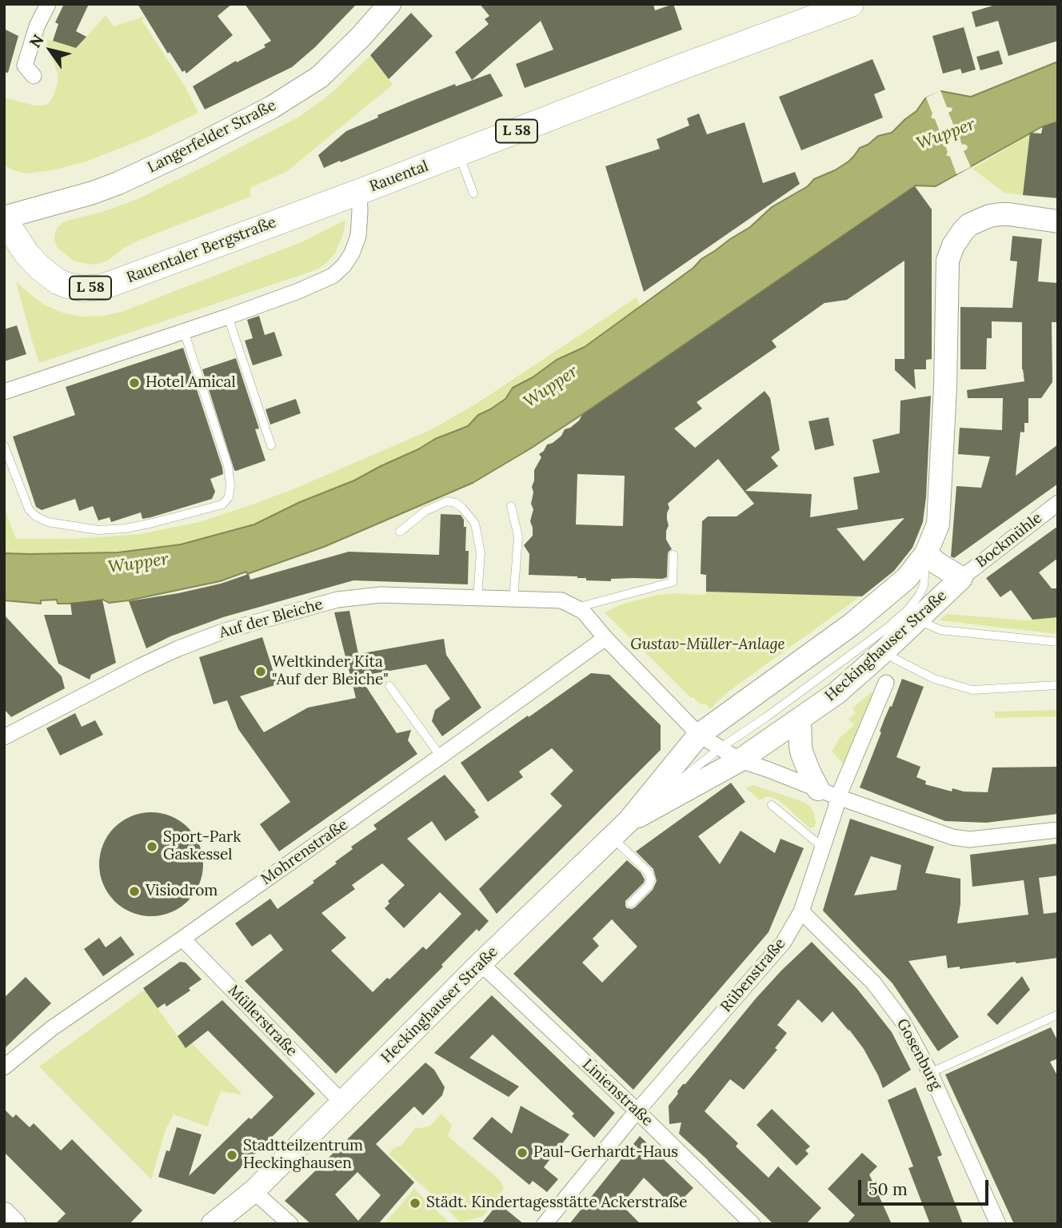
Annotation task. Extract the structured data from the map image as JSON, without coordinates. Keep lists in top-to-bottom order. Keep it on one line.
{"streets":{"main road":["L 58","Langerfelder Straße","Rauental","Rauentaler Bergstraße","Heckinghauser Straße"],"street":["Bockmühle","Auf der Bleiche","Mohrenstraße","Rübenstraße","Müllerstraße","Gosenburg","Linienstraße"]},"crossings":[["Langerfelder Straße","Rauentaler Bergstraße"],["Rauental","Rauentaler Bergstraße"],["Bockmühle","Heckinghauser Straße"],["Heckinghauser Straße","Müllerstraße"],["Heckinghauser Straße","Linienstraße"],["Mohrenstraße","Müllerstraße"],["Rübenstraße","Gosenburg"],["Rübenstraße","Linienstraße"]],"water":["Wupper"],"parks":["Gustav-Müller-Anlage"],"places":["Hotel Amical","Weltkinder Kita \"Auf der Bleiche\"","Sport-Park Gaskessel","Visiodrom","Paul-Gerhardt-Haus","Stadtteilzentrum Heckinghausen","Städt. Kindertagesstätte Ackerstraße"],"scale_bar":"50 m","north":"top left"}
